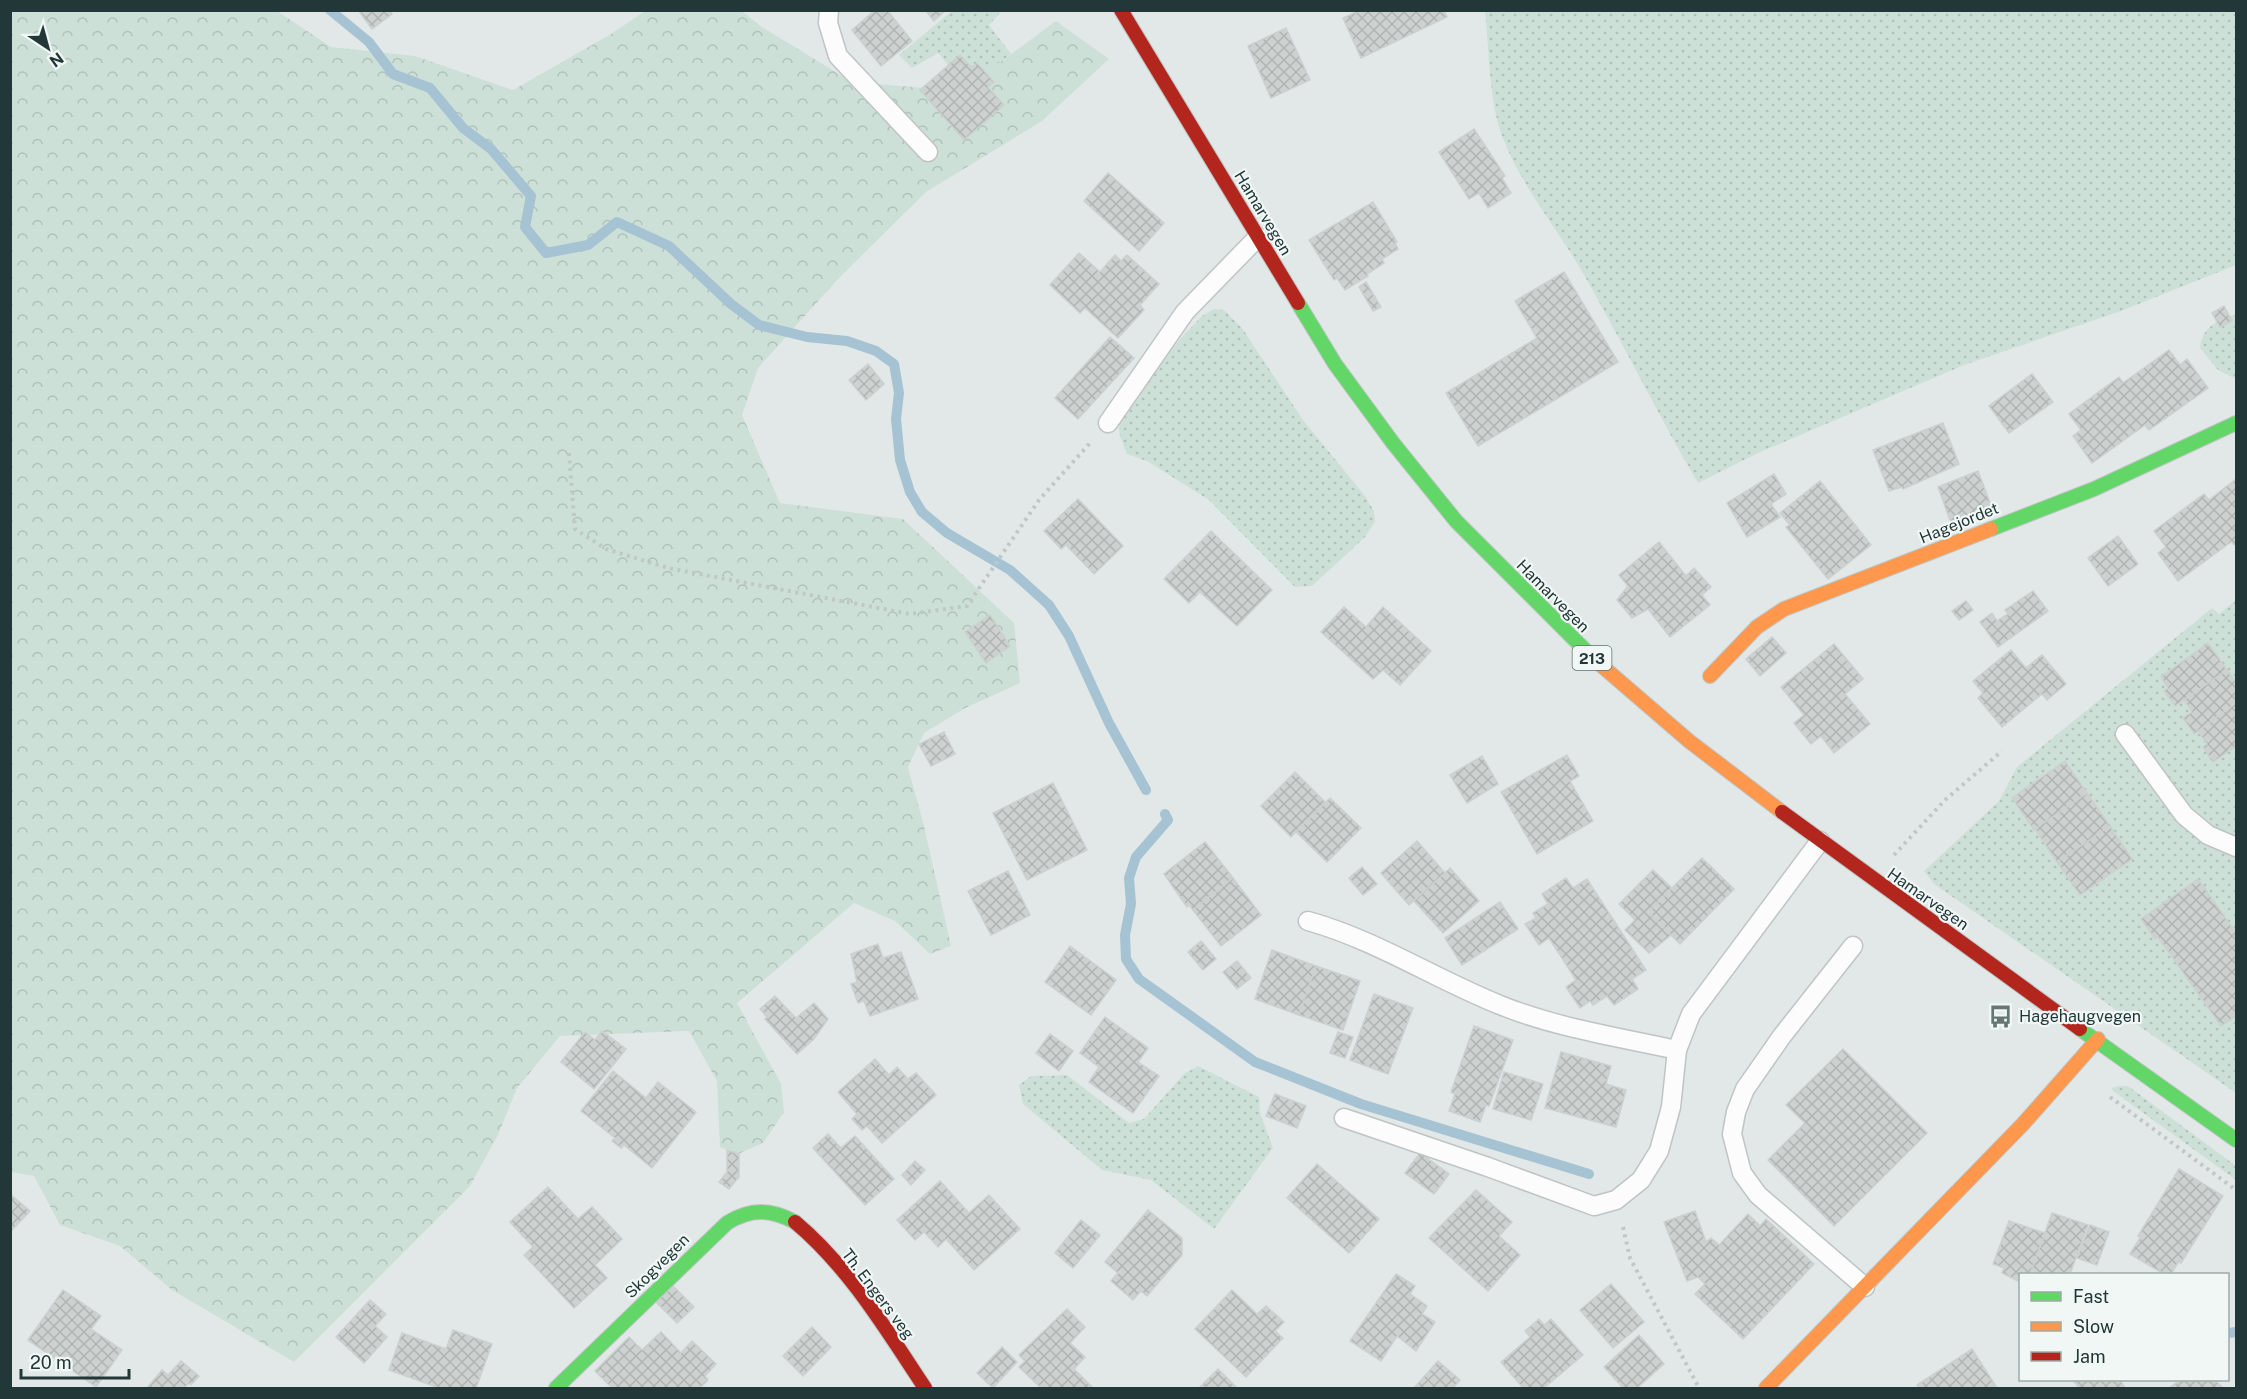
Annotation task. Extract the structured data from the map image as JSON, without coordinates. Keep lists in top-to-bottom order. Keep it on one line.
{"streets":{"main road":["Hamarvegen","Hagejordet","213","Skogvegen","Th. Engers veg"]},"crossings":[["Skogvegen","Th. Engers veg"]],"places":{"bus stop":["Hagehaugvegen"]},"legend":["Fast","Slow","Jam"],"scale_bar":"20 m","north":"bottom right"}
